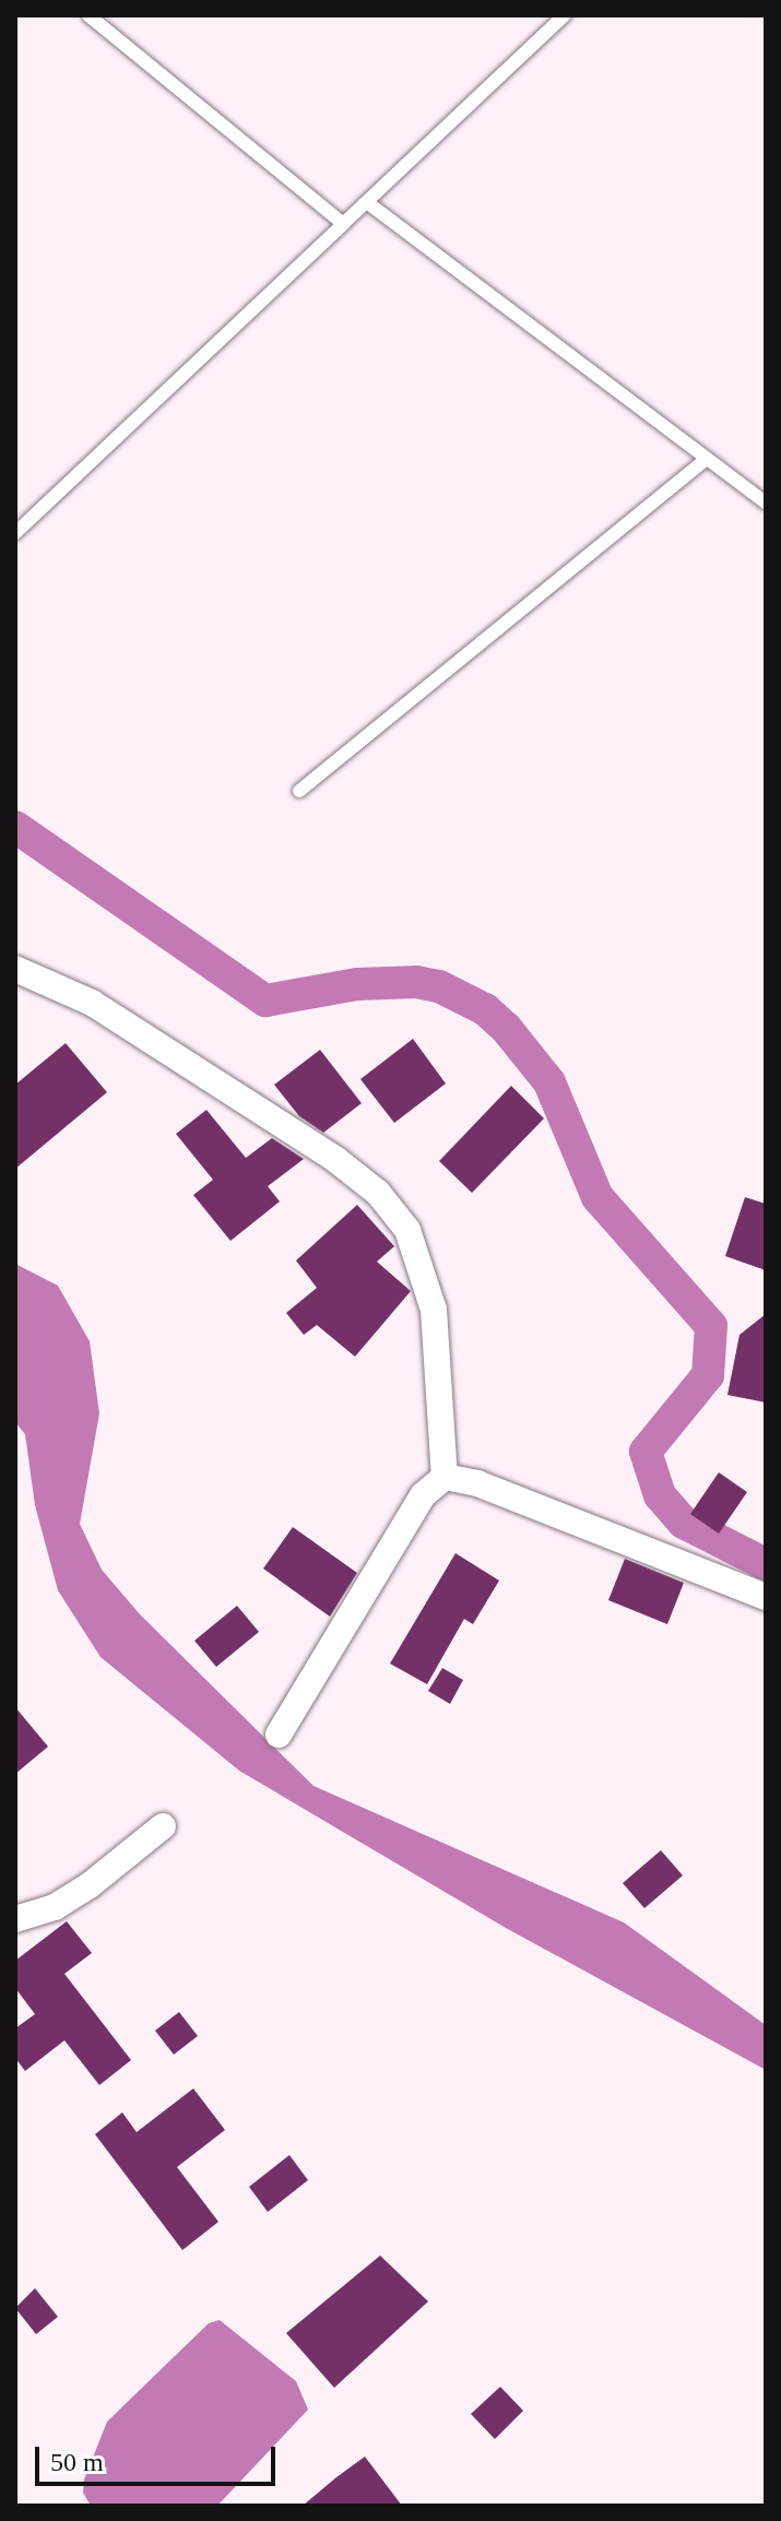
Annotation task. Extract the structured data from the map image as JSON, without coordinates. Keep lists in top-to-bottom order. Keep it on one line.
{"scale_bar":"50 m"}
